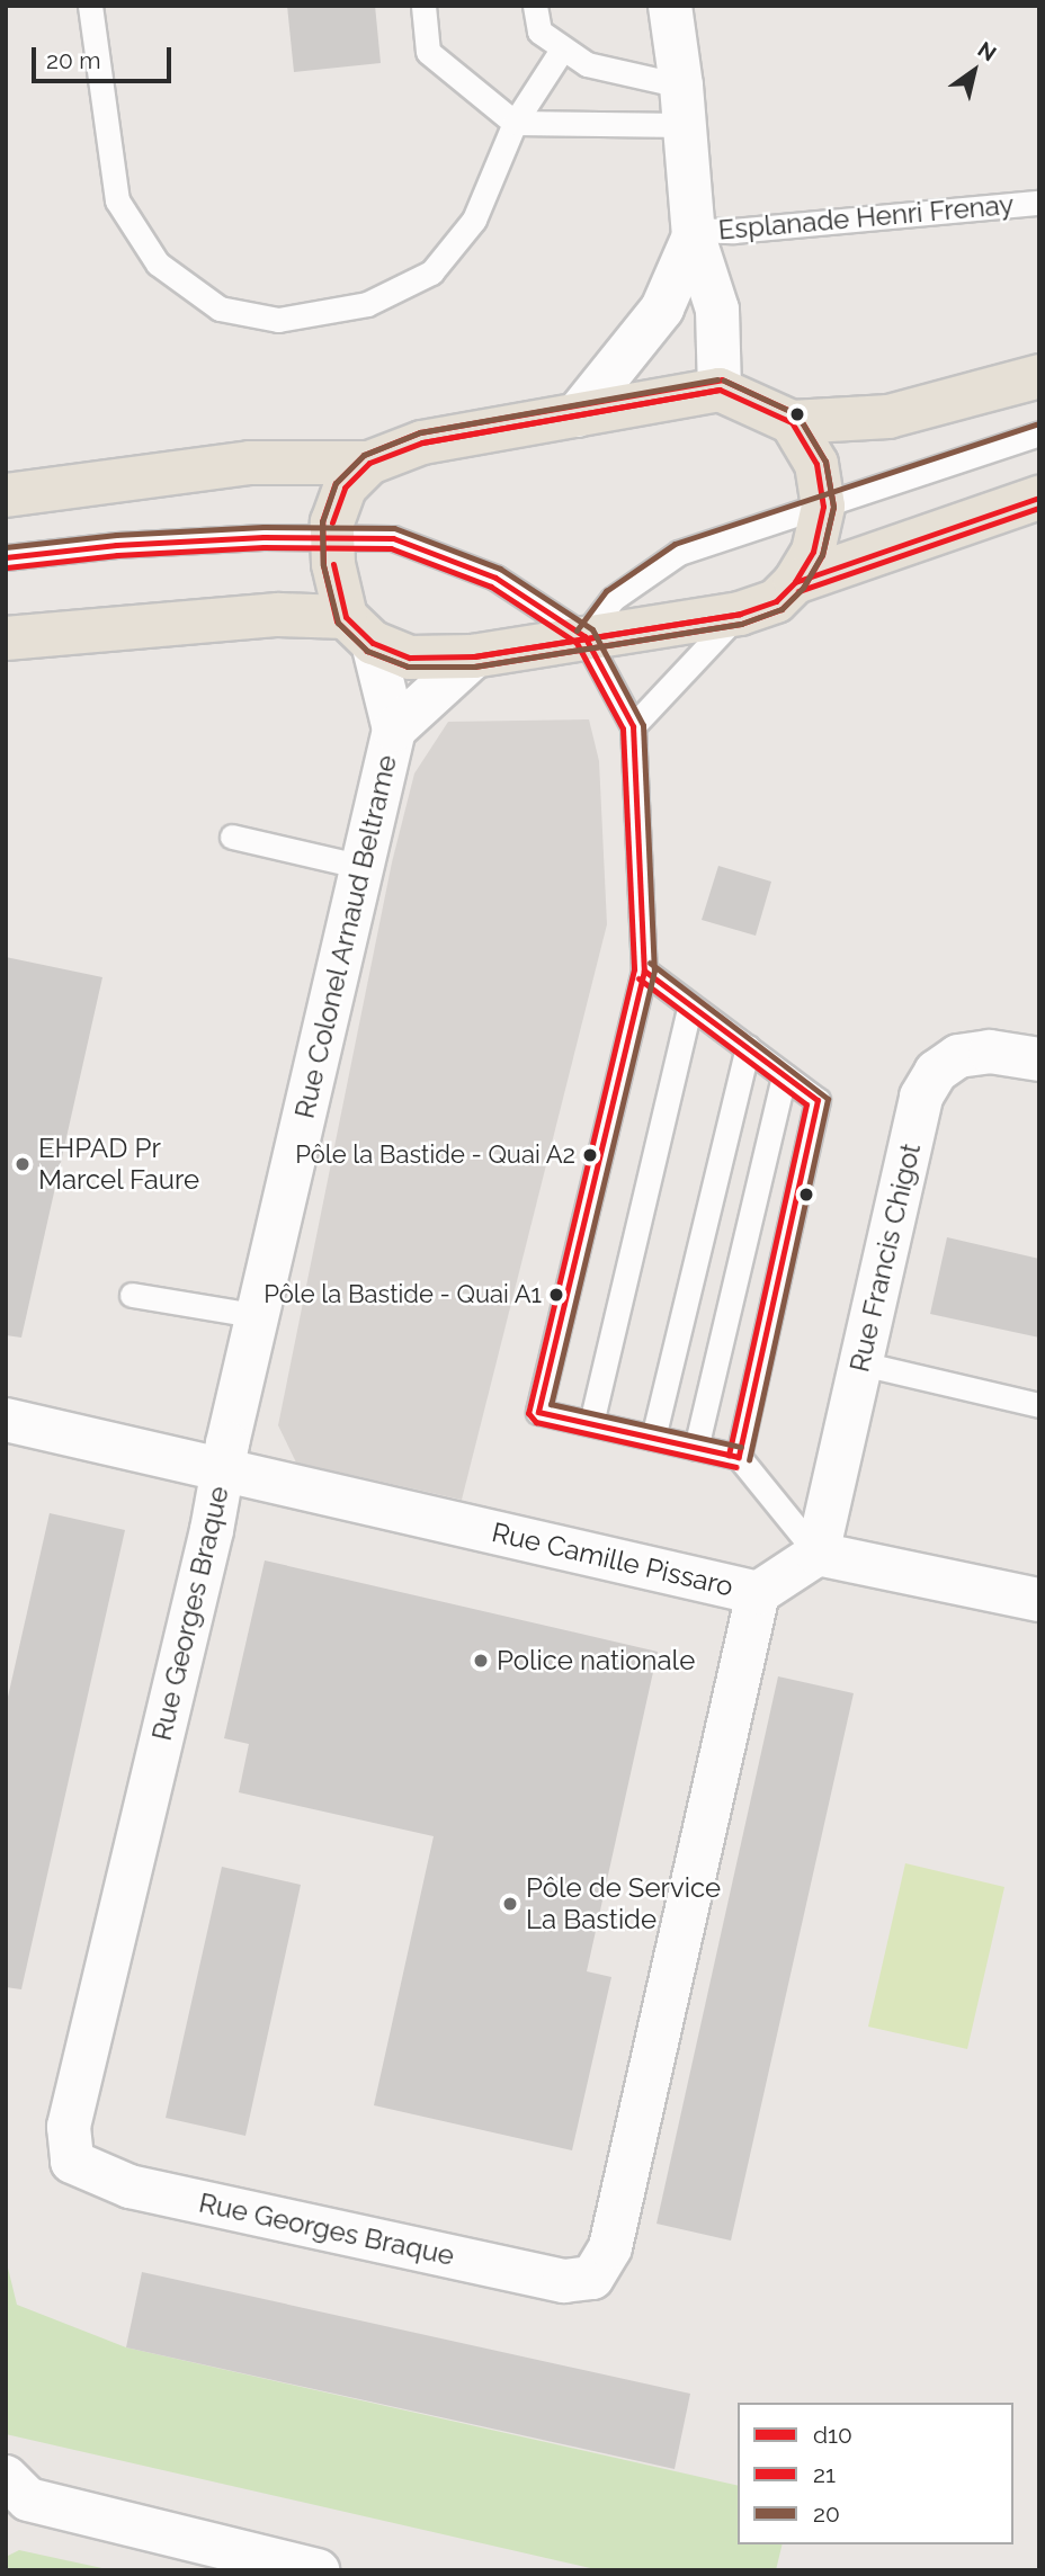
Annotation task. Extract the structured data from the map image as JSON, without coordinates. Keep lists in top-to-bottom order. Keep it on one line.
{"streets":{"street":["Rue Colonel Arnaud Beltrame","Rue Francis Chigot","Rue Camille Pissaro","Rue Georges Braque"],"lane":["Esplanade Henri Frenay"]},"crossings":[["Rue Colonel Arnaud Beltrame","Rue Camille Pissaro"],["Rue Colonel Arnaud Beltrame","Rue Georges Braque"],["Rue Francis Chigot","Rue Camille Pissaro"],["Rue Camille Pissaro","Rue Georges Braque"]],"places":["Pôle la Bastide - Quai A2","EHPAD Pr Marcel Faure","Pôle la Bastide - Quai A1","Police nationale","Pôle de Service La Bastide"],"lines":["transit line 21","transit line 20","transit line d10"],"legend":["d10","21","20"],"scale_bar":"20 m","north":"top right"}
